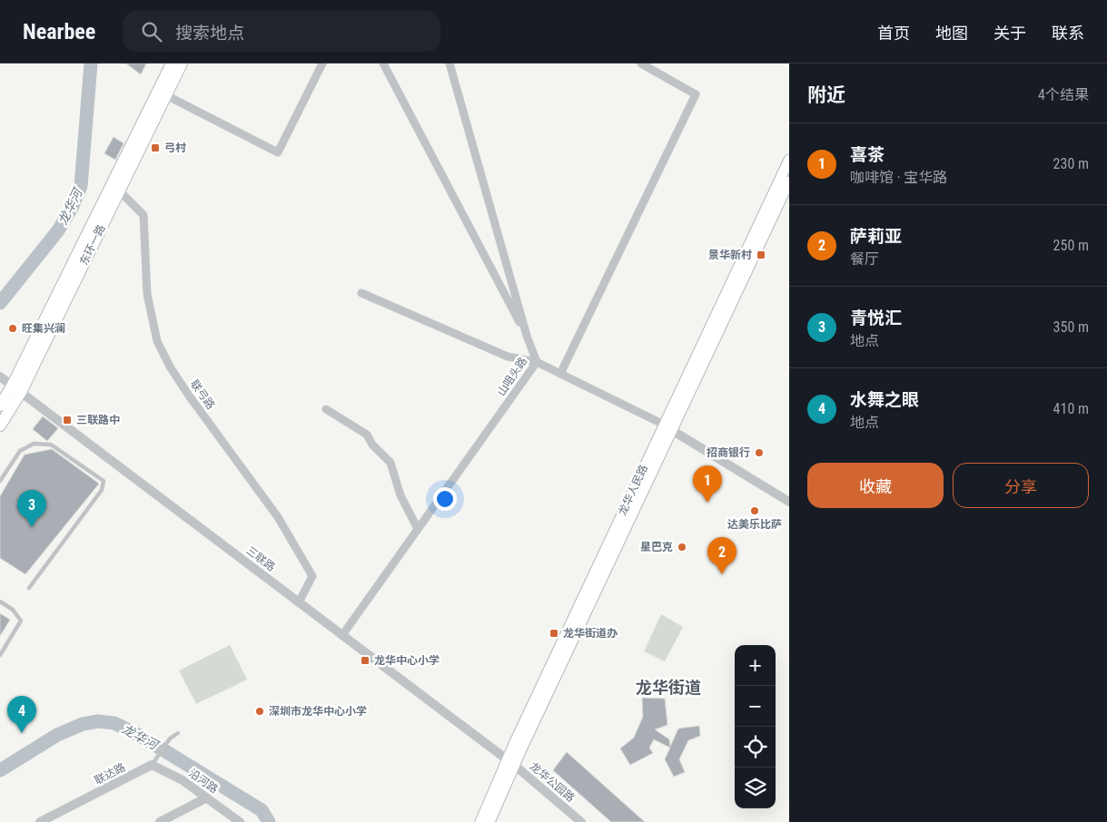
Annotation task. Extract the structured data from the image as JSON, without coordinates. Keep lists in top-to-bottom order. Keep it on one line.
{"streets":{"main road":["东环一路","龙华人民路"],"street":["山咀头路","联弓路","三联路","联达路","沿河路","龙华公园路"]},"crossings":[["东环一路","联弓路"],["东环一路","三联路"],["山咀头路","三联路"],["联弓路","三联路"],["龙华人民路","三联路"],["龙华人民路","龙华公园路"],["三联路","龙华公园路"],["联达路","沿河路"]],"districts":["龙华街道"],"water":["龙华河"],"places":{"transit":["弓村","景华新村","三联路中","龙华街道办","龙华中心小学"],"other":["旺集兴澜","招商银行","达美乐比萨","星巴克","深圳市龙华中心小学"]},"page":{"header":"Nearbee","search":"搜索地点","nav":["首页","地图","关于","联系"],"heading":["附近","4个结果"],"list":[{"mark":"1","name":"喜茶","note":"咖啡馆 · 宝华路","value":"230 m"},{"mark":"2","name":"萨莉亚","note":"餐厅","value":"250 m"},{"mark":"3","name":"青悦汇","note":"地点","value":"350 m"},{"mark":"4","name":"水舞之眼","note":"地点","value":"410 m"}],"buttons":["收藏","分享"],"pins":["1","3","2","4"],"map_buttons":["+","−"]}}
